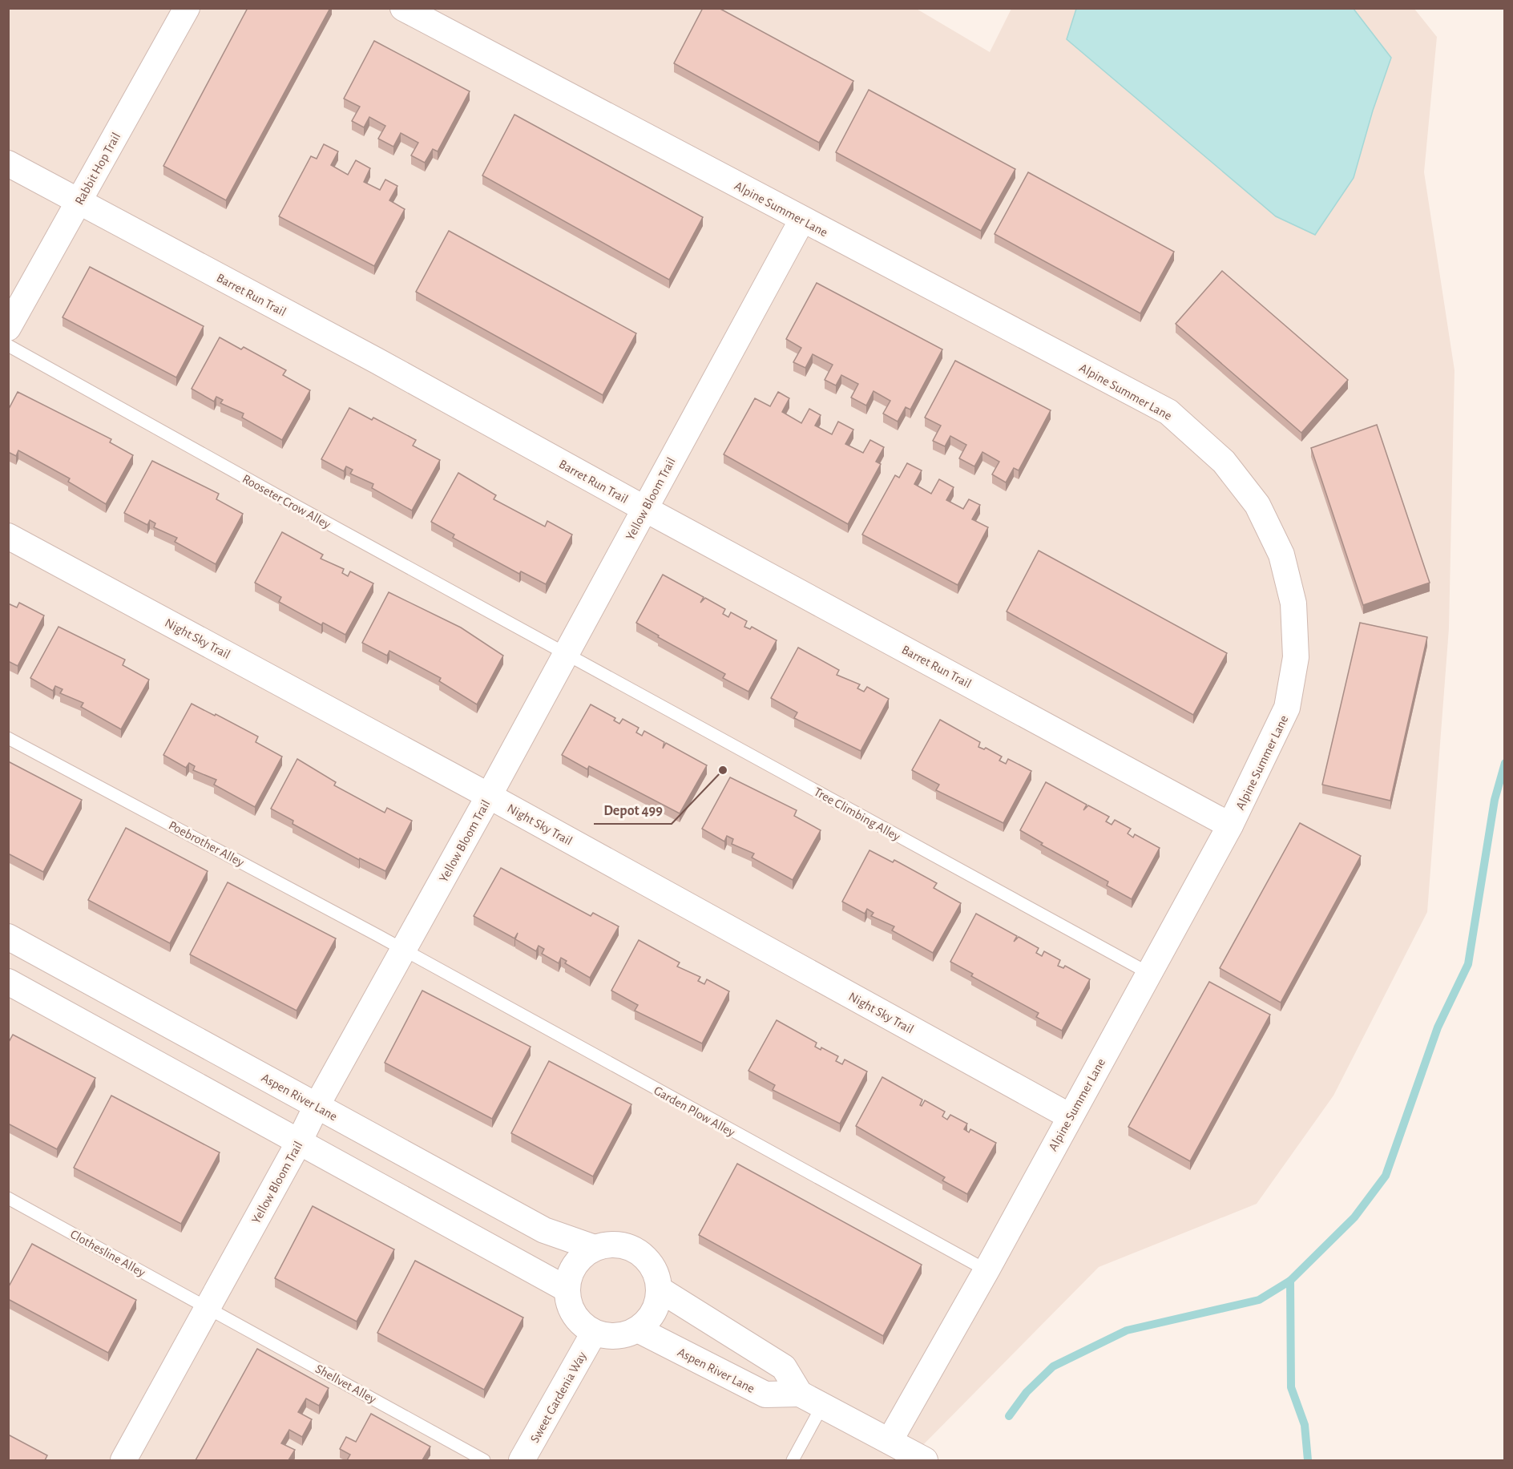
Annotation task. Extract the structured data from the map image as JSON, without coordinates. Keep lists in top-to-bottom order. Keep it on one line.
{"streets":{"street":["Rabbit Hop Trail","Alpine Summer Lane","Barret Run Trail","Yellow Bloom Trail","Night Sky Trail","Aspen River Lane","Sweet Gardenia Way"],"lane":["Rooseter Crow Alley","Tree Climbing Alley","Poebrother Alley","Garden Plow Alley","Clothesline Alley","Shellvet Alley"]},"crossings":[["Rabbit Hop Trail","Barret Run Trail"],["Alpine Summer Lane","Barret Run Trail"],["Alpine Summer Lane","Yellow Bloom Trail"],["Alpine Summer Lane","Night Sky Trail"],["Alpine Summer Lane","Tree Climbing Alley"],["Alpine Summer Lane","Garden Plow Alley"],["Barret Run Trail","Yellow Bloom Trail"],["Yellow Bloom Trail","Rooseter Crow Alley"],["Yellow Bloom Trail","Night Sky Trail"],["Yellow Bloom Trail","Tree Climbing Alley"],["Yellow Bloom Trail","Poebrother Alley"],["Yellow Bloom Trail","Aspen River Lane"],["Yellow Bloom Trail","Garden Plow Alley"],["Yellow Bloom Trail","Clothesline Alley"],["Yellow Bloom Trail","Shellvet Alley"],["Rooseter Crow Alley","Tree Climbing Alley"],["Poebrother Alley","Garden Plow Alley"],["Aspen River Lane","Sweet Gardenia Way"],["Clothesline Alley","Shellvet Alley"]],"places":["Depot 499"]}
